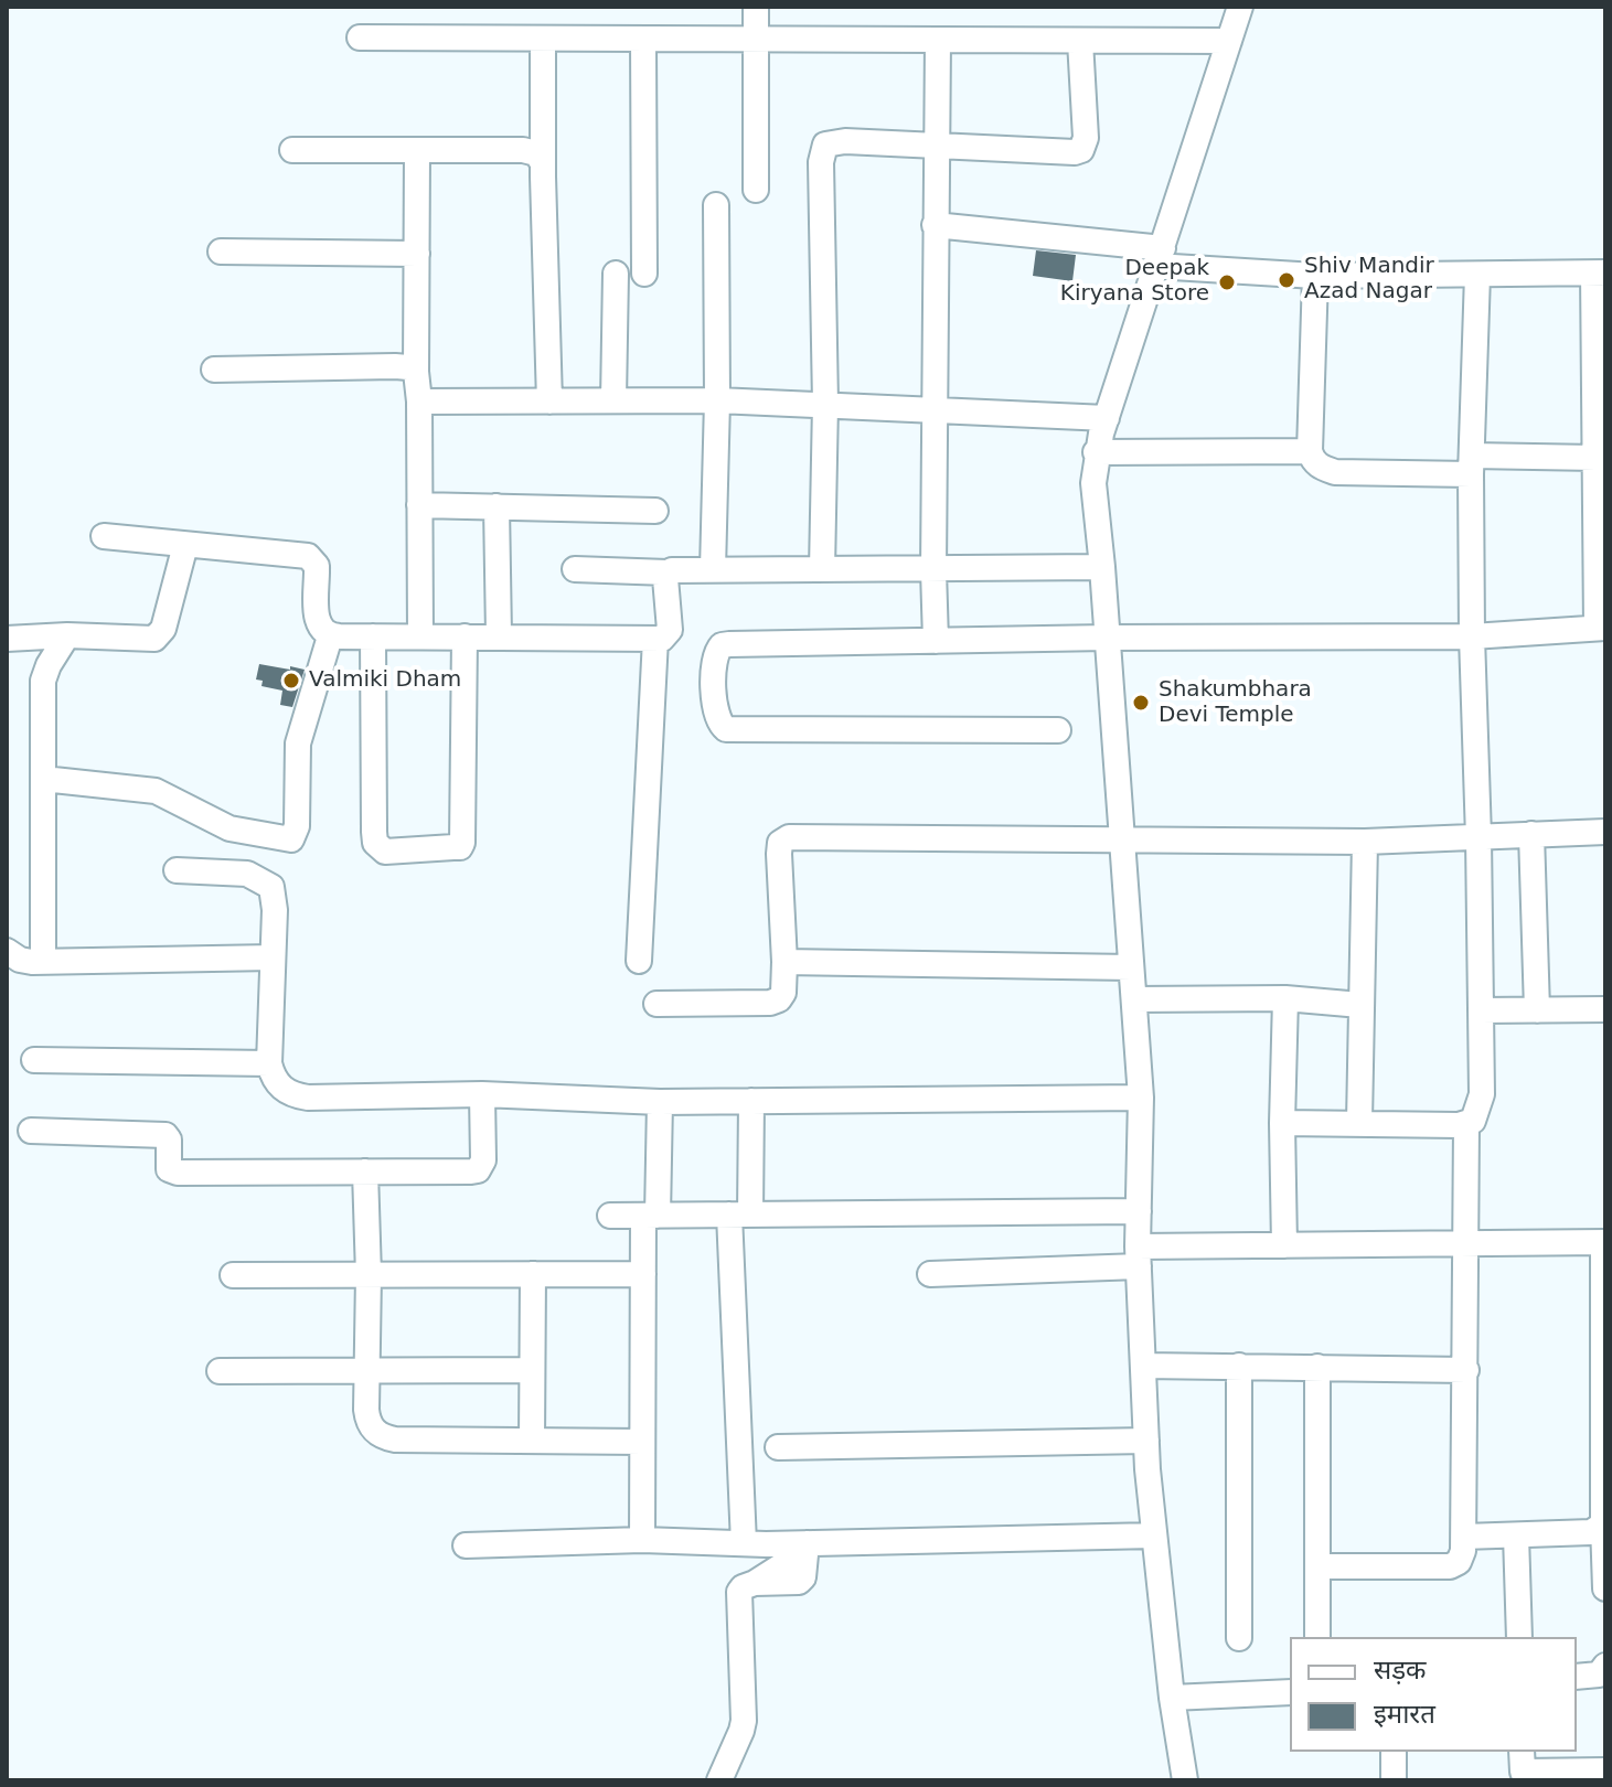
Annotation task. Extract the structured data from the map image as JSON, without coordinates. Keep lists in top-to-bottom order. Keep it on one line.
{"places":["Shiv Mandir Azad Nagar","Deepak Kiryana Store","Valmiki Dham","Shakumbhara Devi Temple"],"legend":["सड़क","इमारत"]}
